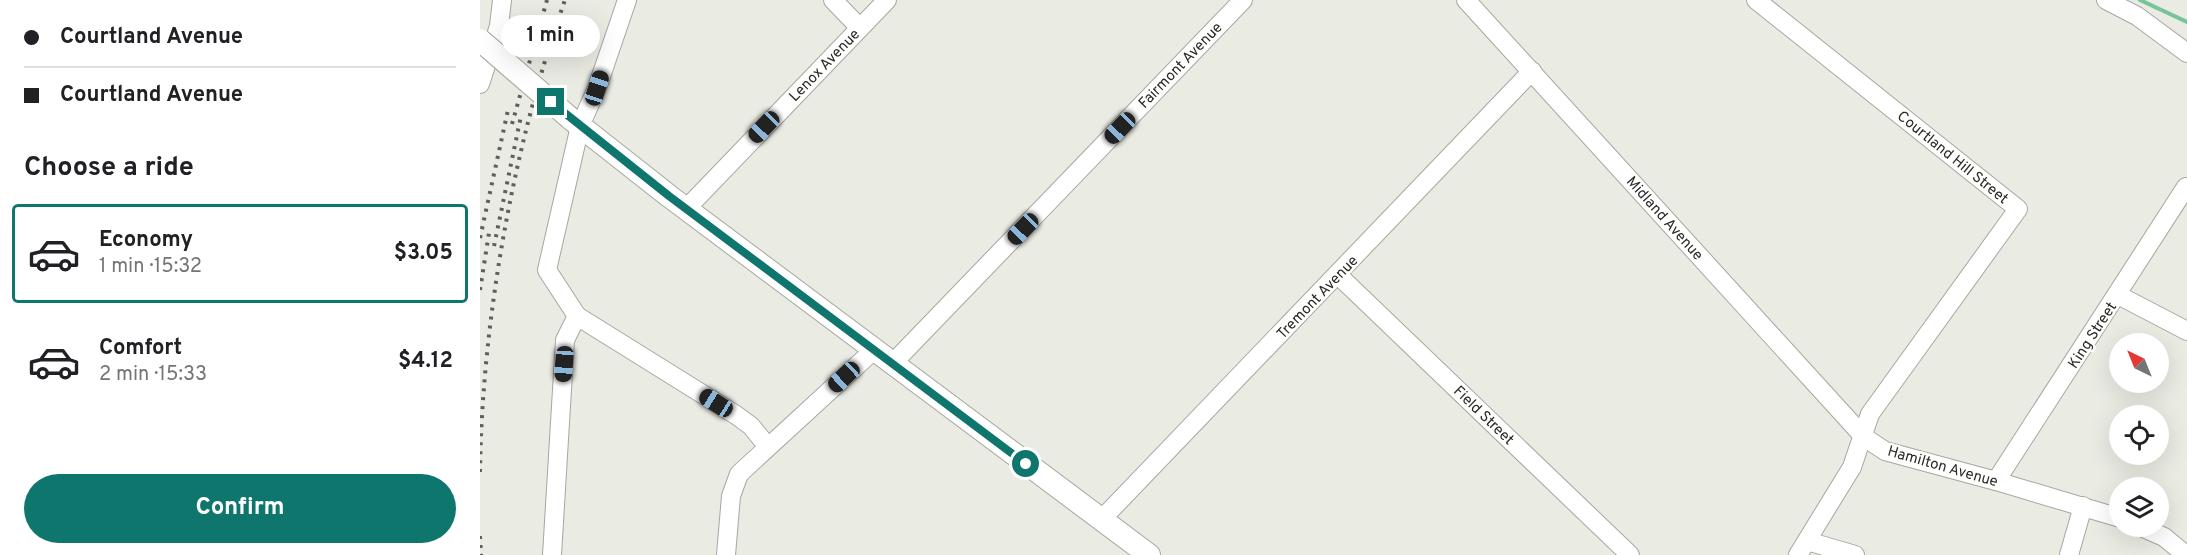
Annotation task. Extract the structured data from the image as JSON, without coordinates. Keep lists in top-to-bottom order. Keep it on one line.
{"streets":{"street":["Lenox Avenue","Fairmont Avenue","Courtland Hill Street","Midland Avenue","Tremont Avenue","King Street","Field Street","Hamilton Avenue"]},"crossings":[["Courtland Hill Street","Midland Avenue"],["Courtland Hill Street","Hamilton Avenue"],["Midland Avenue","Tremont Avenue"],["Midland Avenue","Hamilton Avenue"],["Tremont Avenue","Field Street"],["King Street","Hamilton Avenue"]],"north":"top left","page":{"banner":["Courtland Avenue","Courtland Avenue"],"bubble":"1 min","heading":"Choose a ride","list":[{"name":"Economy","note":"1 min · 15:32","value":"$3.05"},{"name":"Comfort","note":"2 min · 15:33","value":"$4.12"}],"buttons":"Confirm"}}
